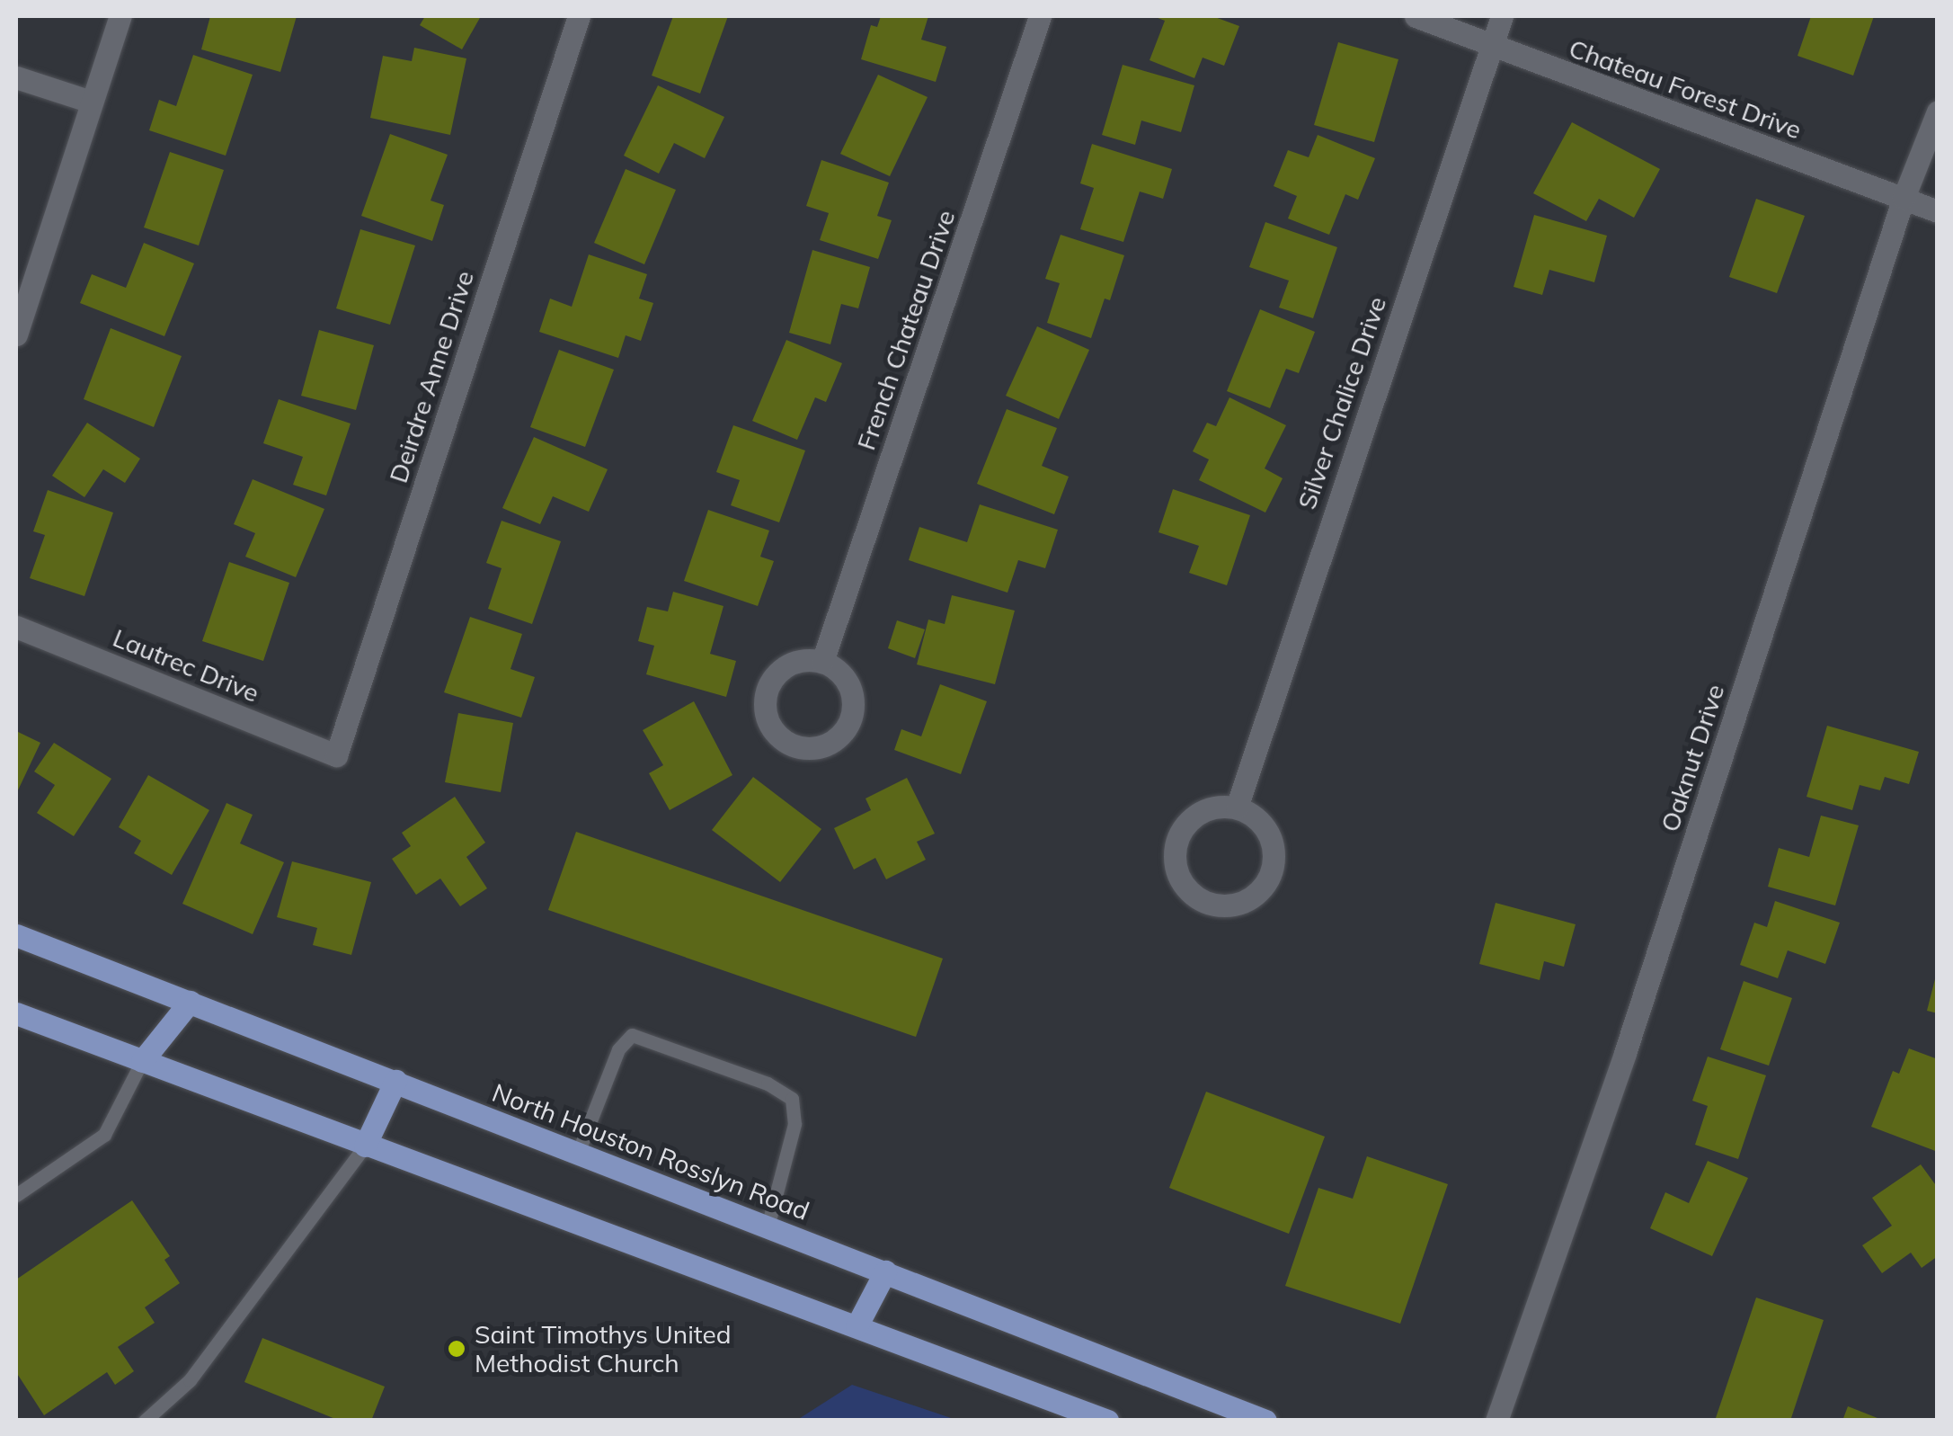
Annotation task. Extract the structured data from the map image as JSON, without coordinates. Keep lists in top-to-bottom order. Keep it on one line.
{"streets":{"main road":["North Houston Rosslyn Road"],"street":["Chateau Forest Drive","French Chateau Drive","Deirdre Anne Drive","Silver Chalice Drive","Lautrec Drive","Oaknut Drive"]},"crossings":[["Chateau Forest Drive","Silver Chalice Drive"],["Chateau Forest Drive","Oaknut Drive"],["Deirdre Anne Drive","Lautrec Drive"]],"places":["Saint Timothys United Methodist Church"]}
